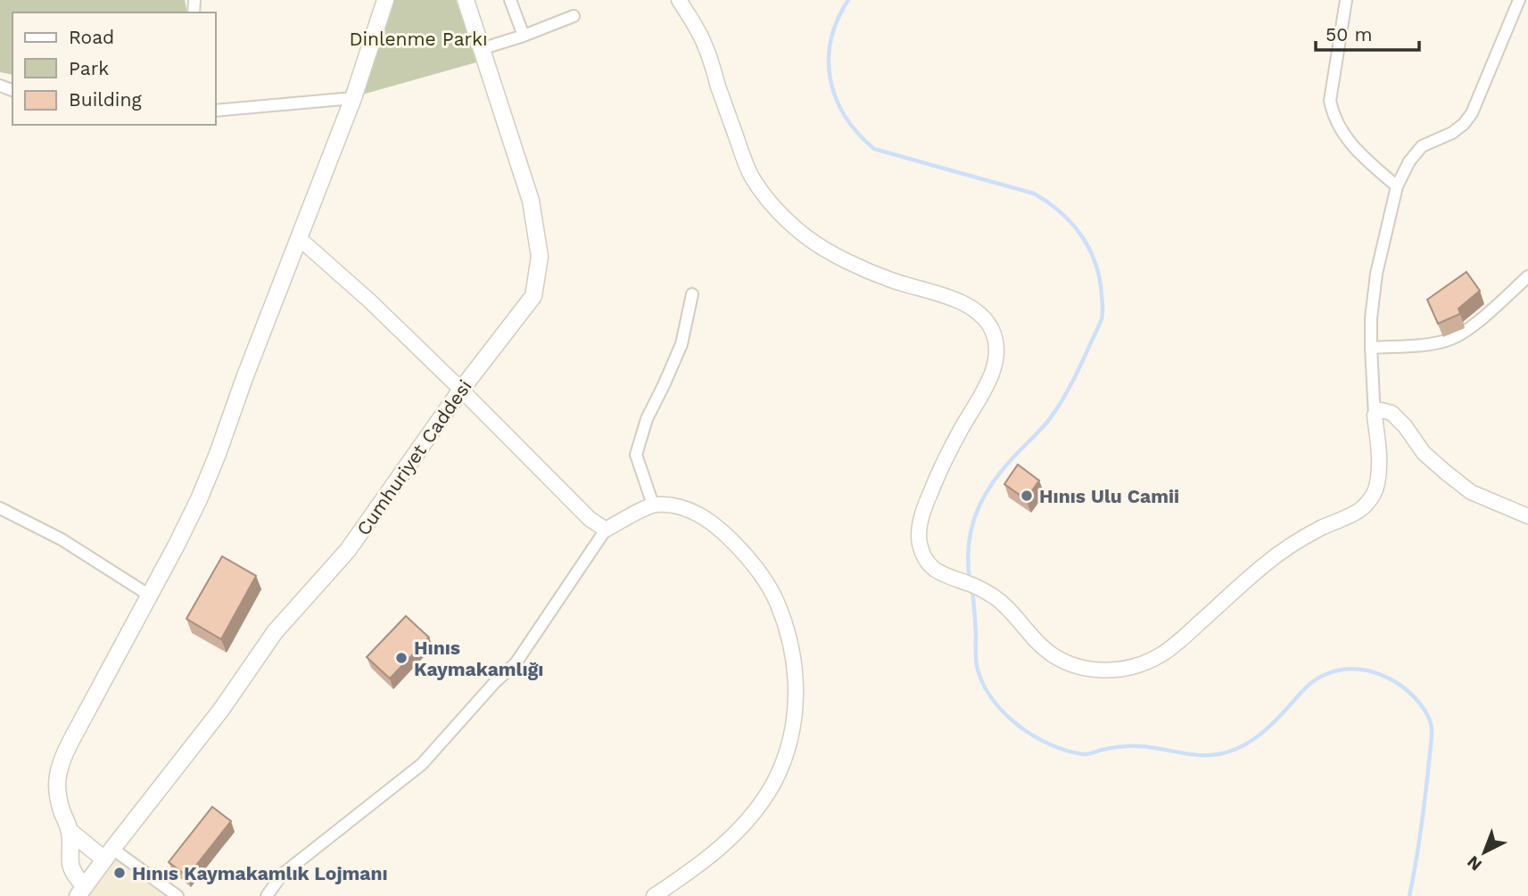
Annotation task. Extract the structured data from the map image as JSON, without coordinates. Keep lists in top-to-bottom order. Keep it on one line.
{"streets":{"main road":["Cumhuriyet Caddesi"]},"parks":["Dinlenme Parkı"],"places":["Hınıs Ulu Camii","Hınıs Kaymakamlığı","Hınıs Kaymakamlık Lojmanı"],"legend":["Road","Park","Building"],"scale_bar":"50 m","north":"bottom left"}
